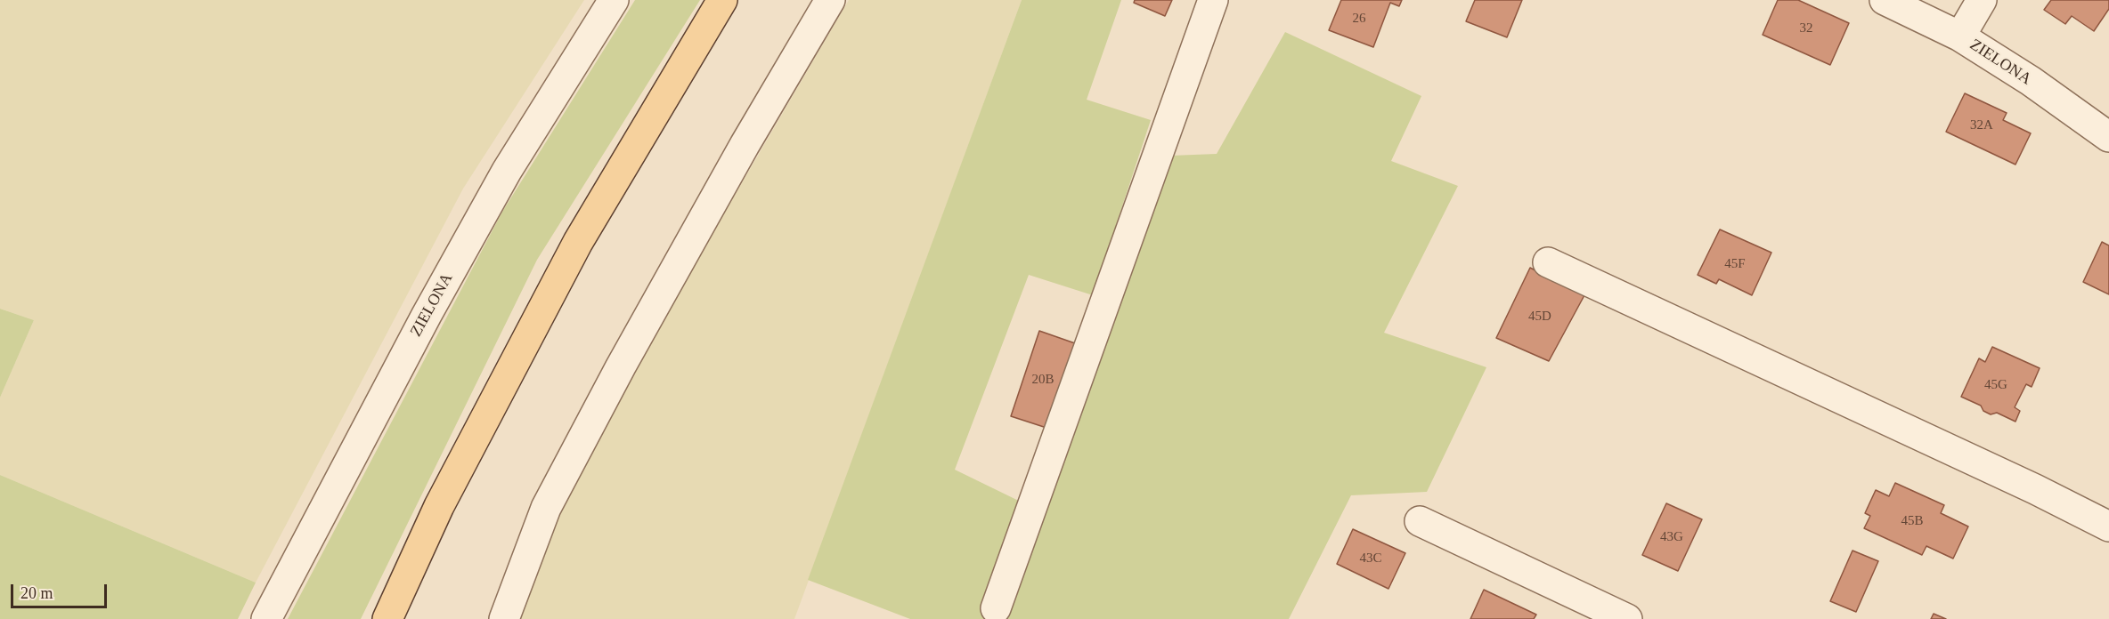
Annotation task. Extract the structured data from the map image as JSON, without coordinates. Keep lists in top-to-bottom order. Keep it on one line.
{"streets":{"street":["ZIELONA"]},"house_numbers":["26","32","32A","45F","45D","20B","45G","45B","43G","43C"],"scale_bar":"20 m"}
